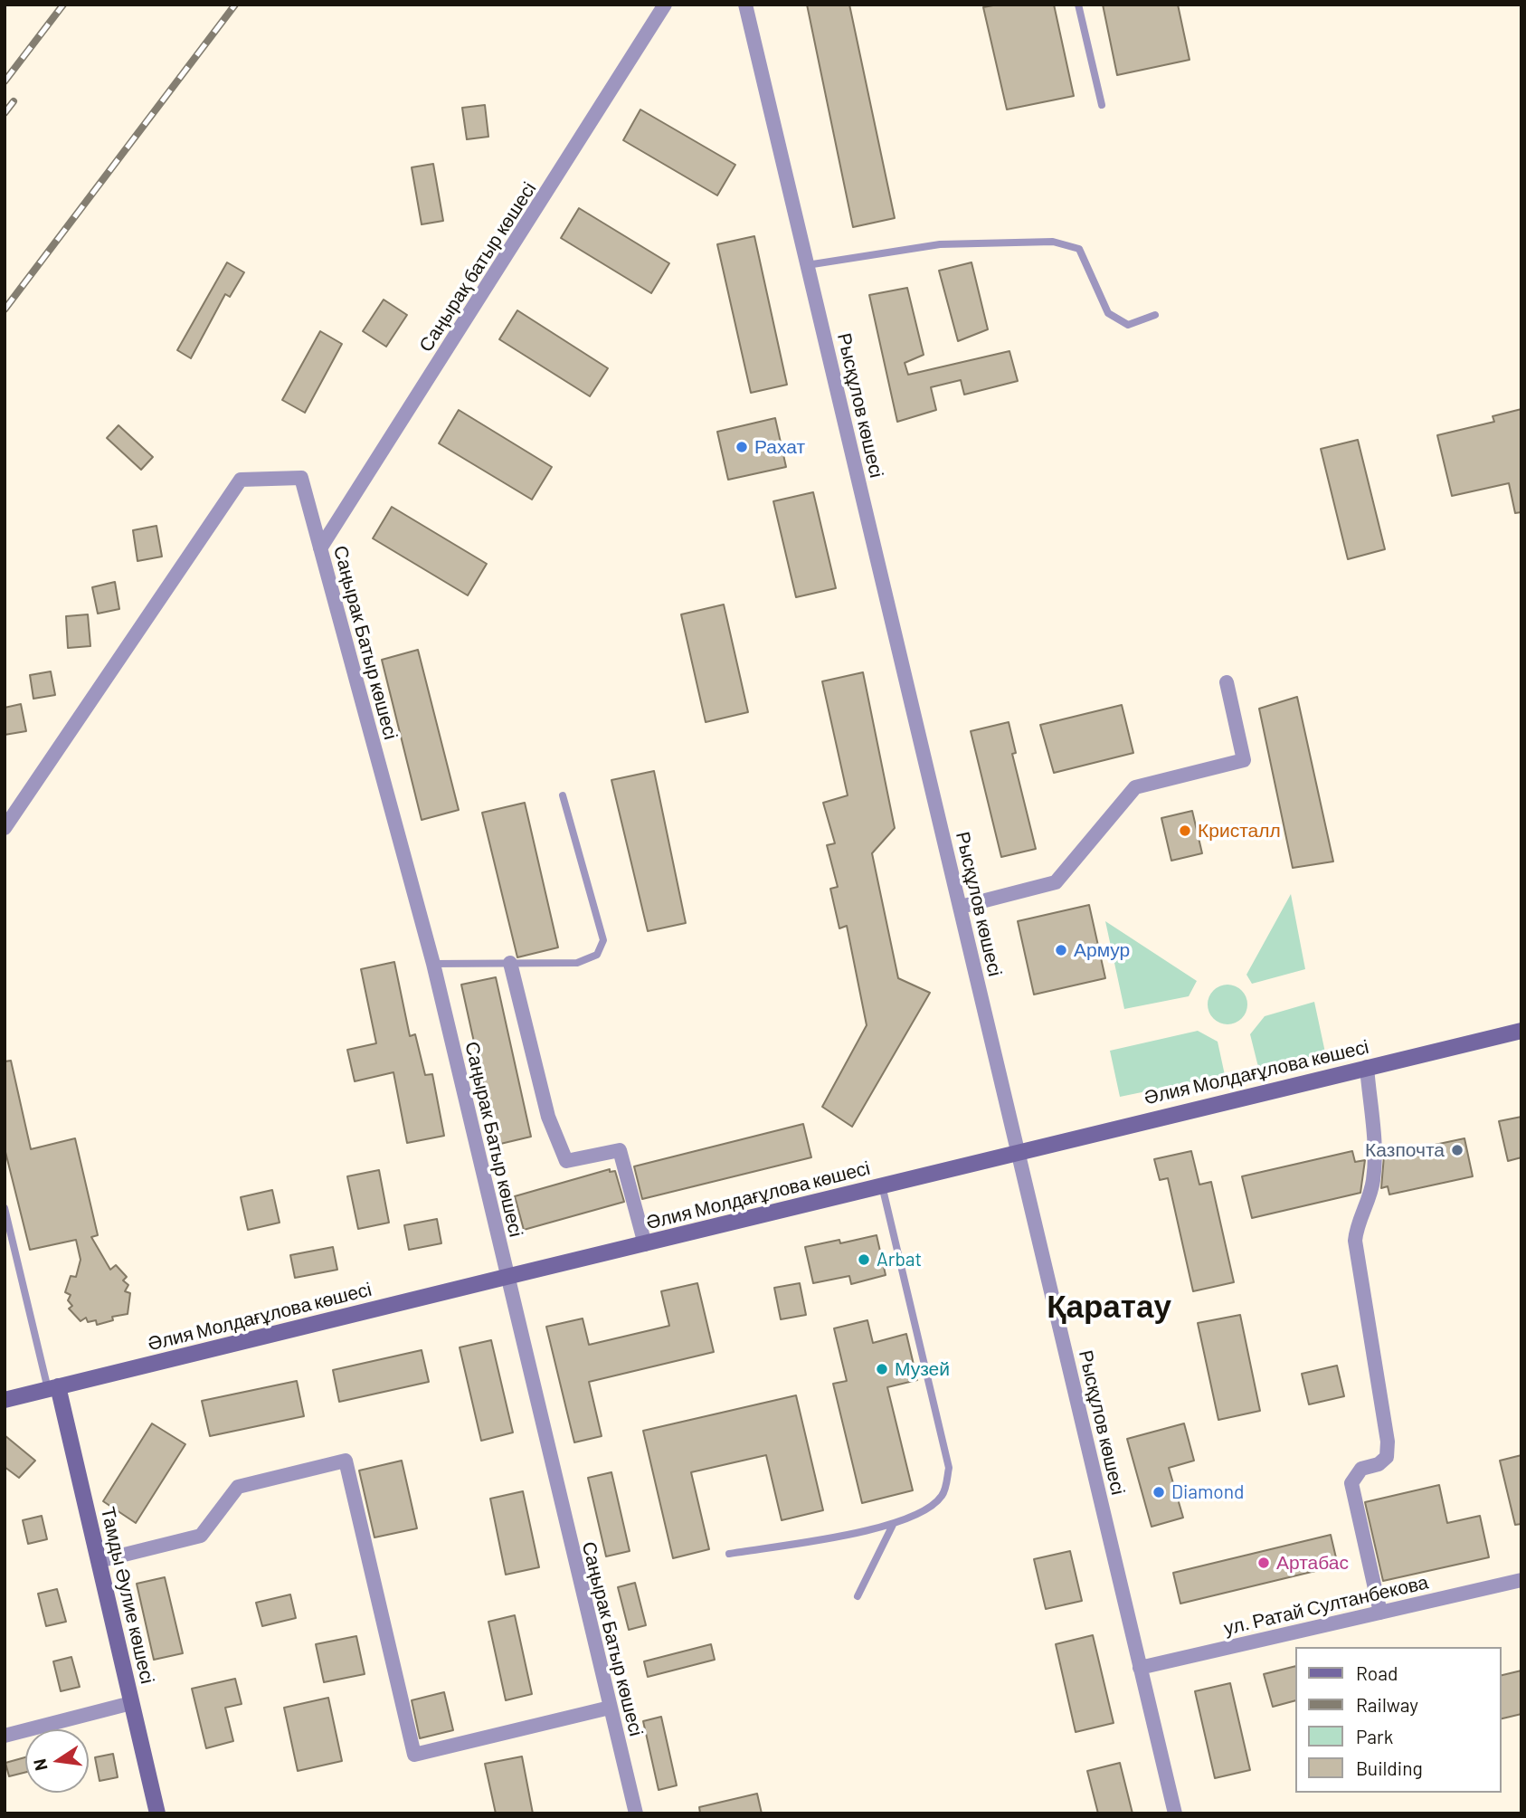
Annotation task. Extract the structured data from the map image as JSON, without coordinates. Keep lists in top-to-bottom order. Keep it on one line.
{"streets":{"street":["Саңырақ батыр көшесі","Рысқұлов көшесі","Саңырак Батыр көшесі","Әлия Молдағұлова көшесі","Тамды Әулие көшесі","ул. Ратай Султанбекова"]},"crossings":[["Саңырақ батыр көшесі","Саңырак Батыр көшесі"],["Рысқұлов көшесі","Әлия Молдағұлова көшесі"],["Рысқұлов көшесі","ул. Ратай Султанбекова"],["Саңырак Батыр көшесі","Әлия Молдағұлова көшесі"],["Әлия Молдағұлова көшесі","Тамды Әулие көшесі"]],"districts":["Қаратау"],"places":["Рахат","Кристалл","Армур","Казпочта","Arbat","Музей","Diamond","Артабас"],"legend":["Road","Railway","Park","Building"],"north":"left"}
